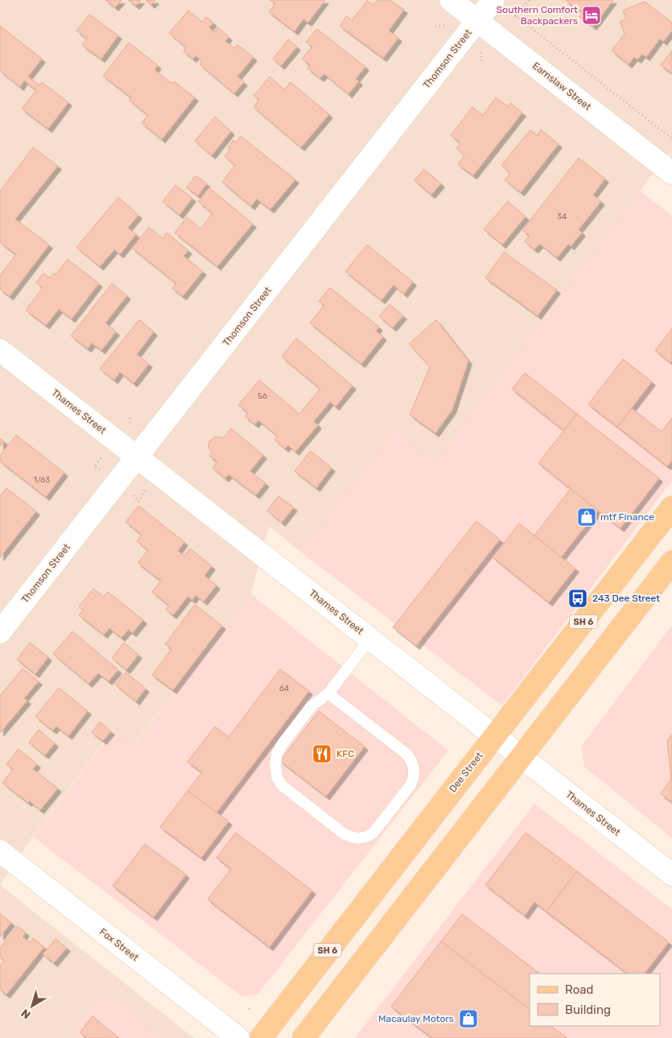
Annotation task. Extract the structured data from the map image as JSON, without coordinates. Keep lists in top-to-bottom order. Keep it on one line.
{"streets":{"main road":["SH 6","Dee Street"],"street":["Thomson Street","Earnslaw Street","Thames Street","Fox Street"]},"crossings":[["Thomson Street","Earnslaw Street"],["Thomson Street","Thames Street"],["Thames Street","Dee Street"]],"places":{"hotel":["Southern Comfort Backpackers"],"shop":["mtf Finance","Macaulay Motors"],"bus stop":["243 Dee Street"],"restaurant":["KFC"]},"house_numbers":["34","56","1/63","64"],"legend":["Road","Building"],"north":"bottom left"}
